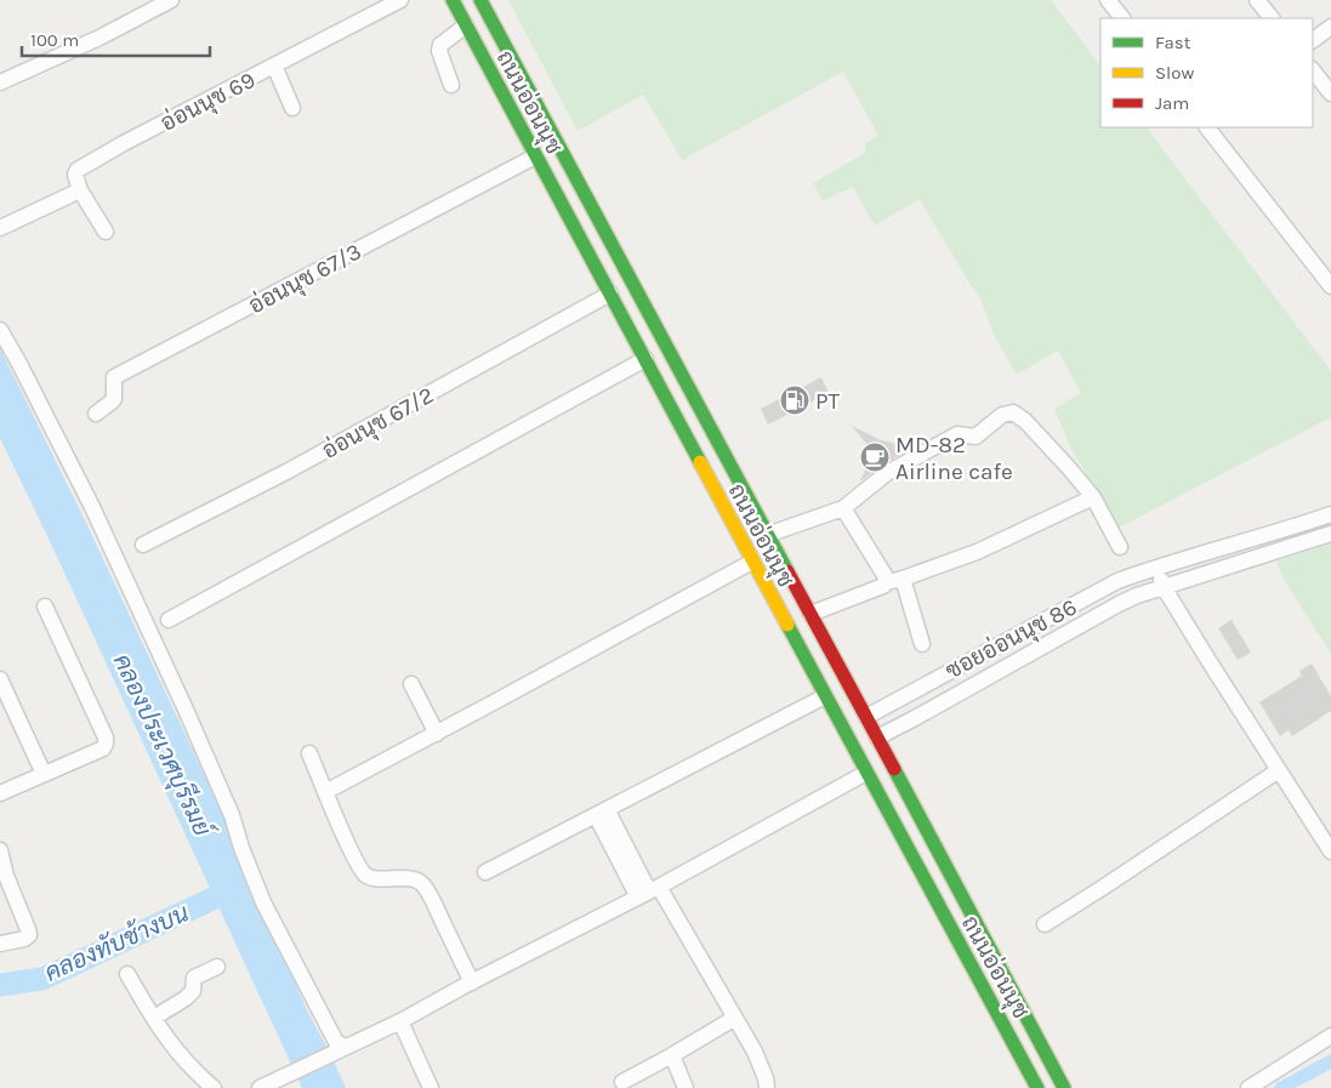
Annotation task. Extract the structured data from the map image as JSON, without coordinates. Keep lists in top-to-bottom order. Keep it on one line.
{"streets":{"main road":["ถนนอ่อนนุช"],"street":["อ่อนนุช 69","อ่อนนุช 67/3","อ่อนนุช 67/2","ซอยอ่อนนุช 86"]},"crossings":[["ถนนอ่อนนุช","อ่อนนุช 67/3"],["ถนนอ่อนนุช","อ่อนนุช 67/2"],["ถนนอ่อนนุช","ซอยอ่อนนุช 86"]],"water":["คลองประเวศบุรีรมย์","คลองทับช้างบน"],"places":{"fuel station":["PT"],"cafe":["MD-82 Airline cafe"]},"legend":["Fast","Slow","Jam"],"scale_bar":"100 m"}
